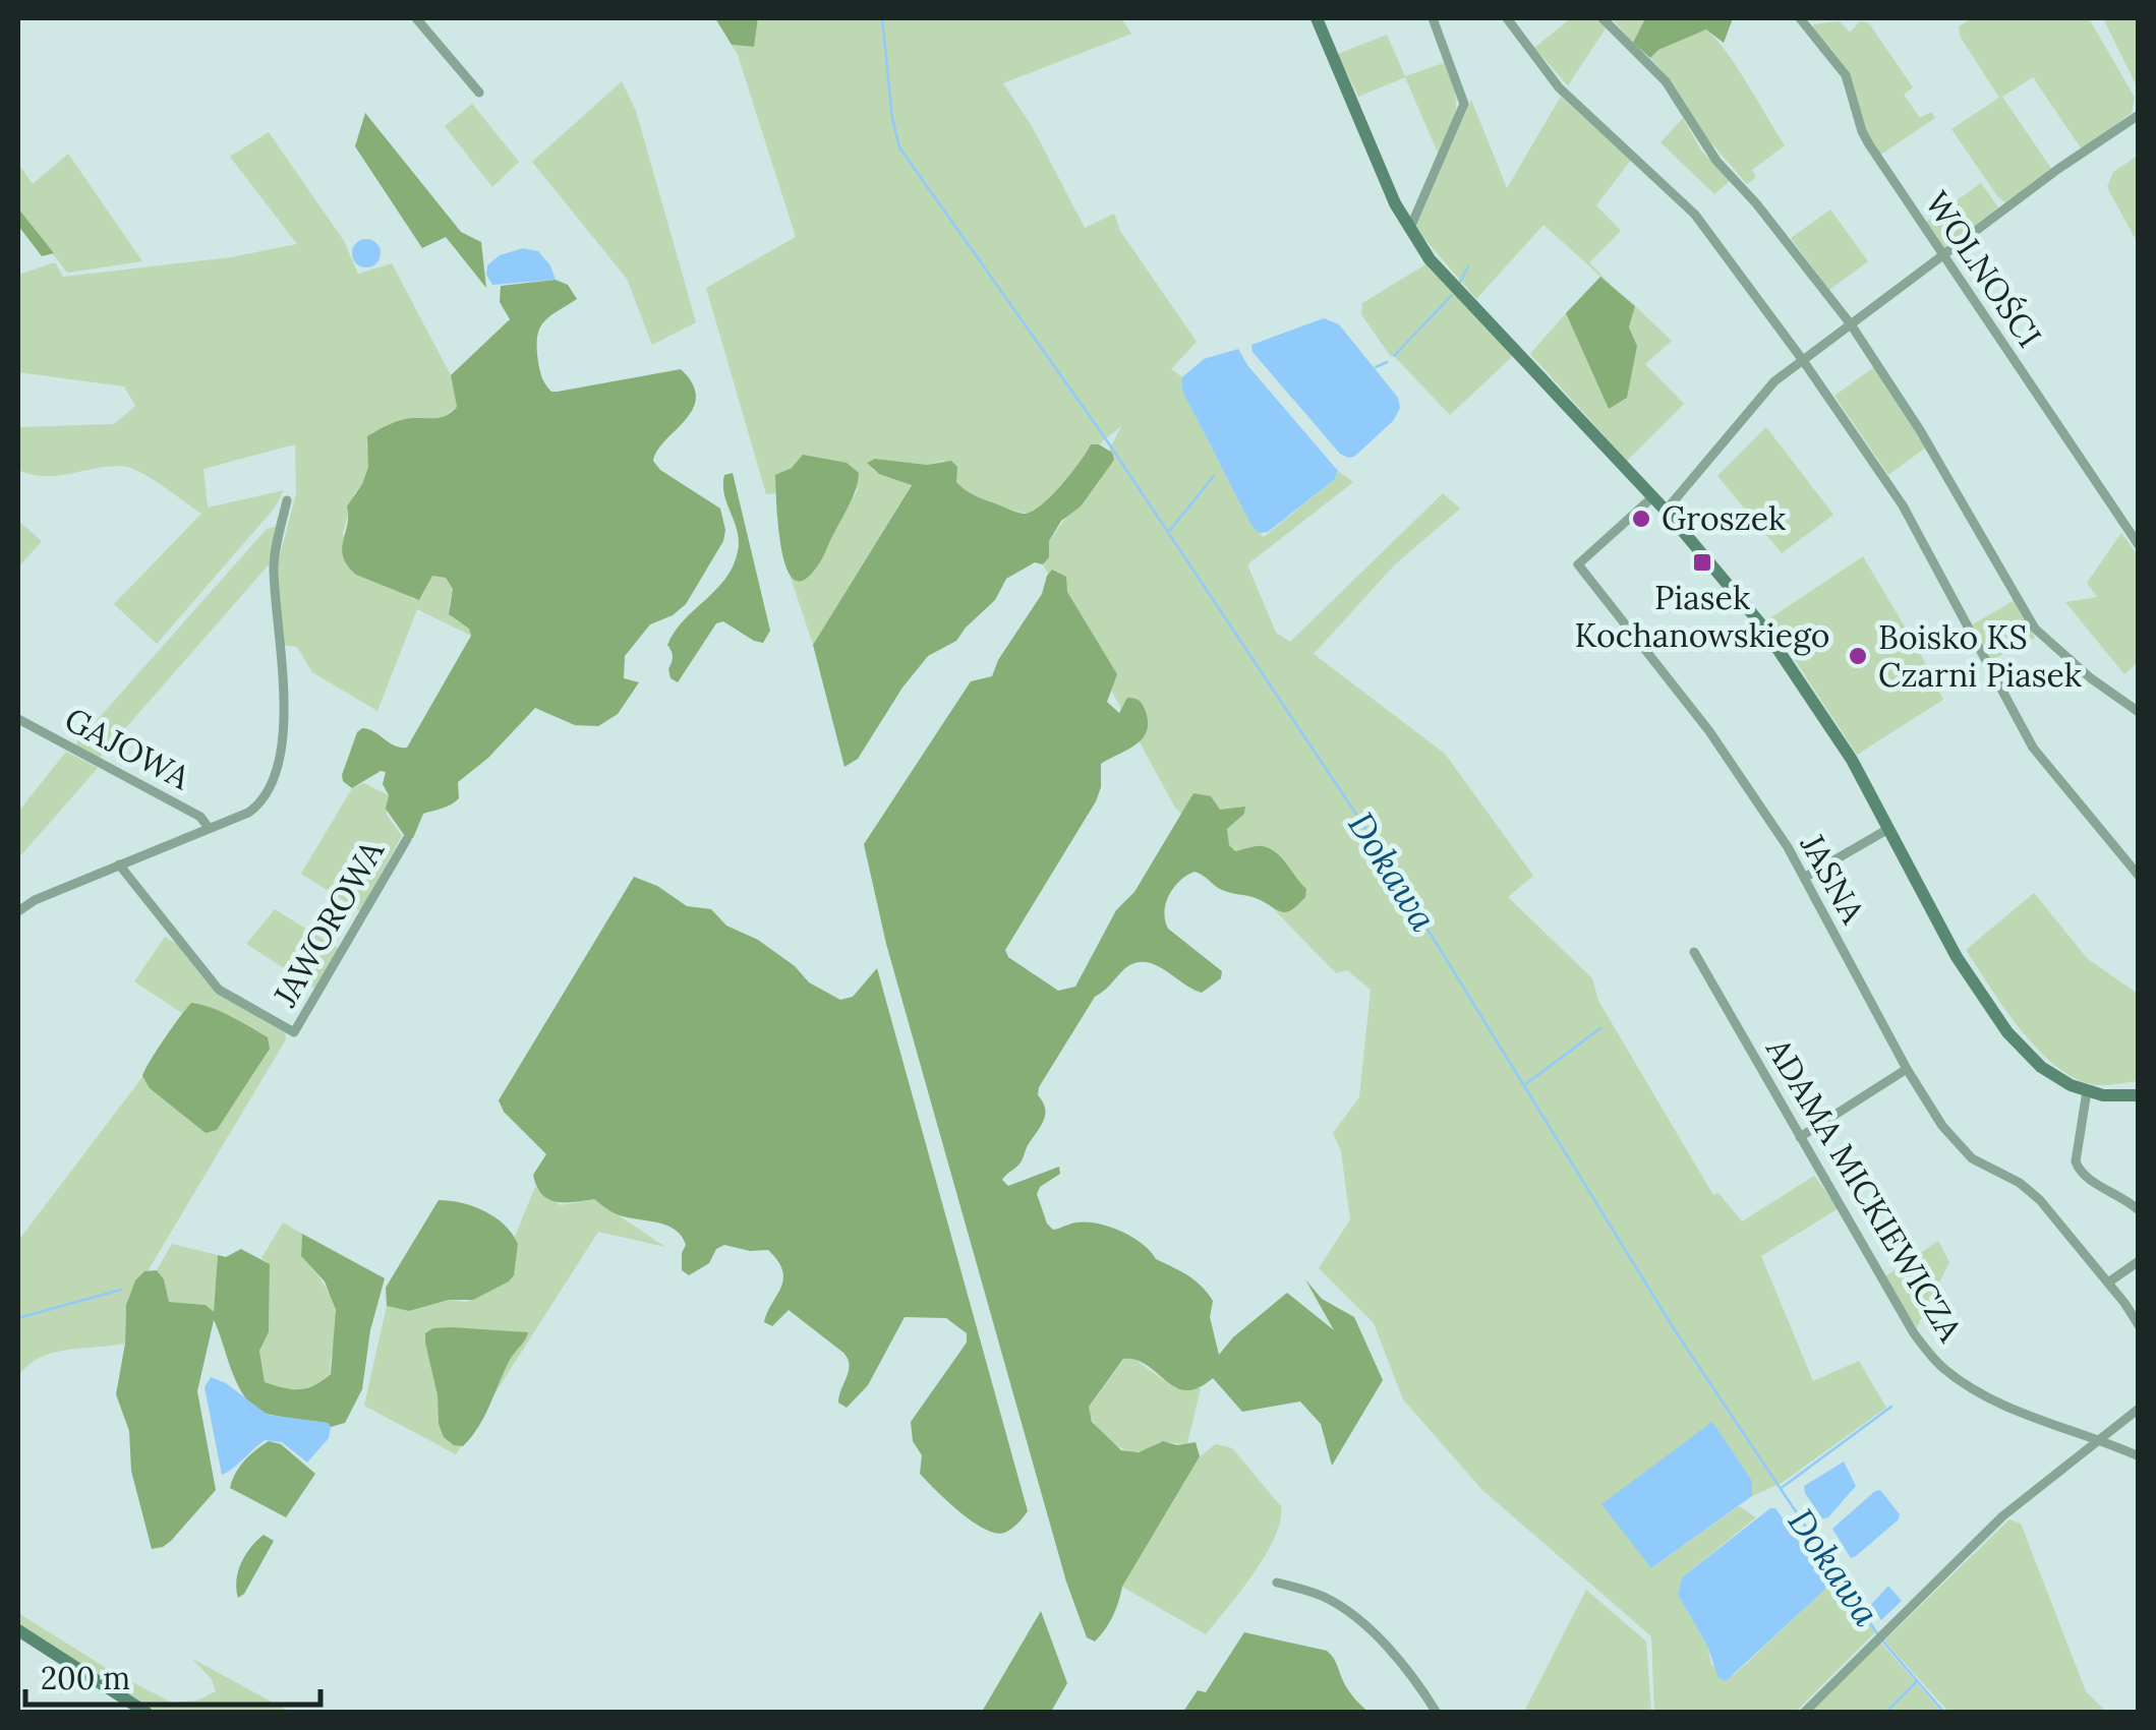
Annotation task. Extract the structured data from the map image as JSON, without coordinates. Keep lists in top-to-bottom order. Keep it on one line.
{"streets":{"street":["WOLNOŚCI","GAJOWA","JASNA","JAWOROWA","ADAMA MICKIEWICZA"]},"water":["Dokawa"],"places":{"other":["Groszek","Boisko KS Czarni Piasek"],"transit":["Piasek Kochanowskiego"]},"scale_bar":"200 m"}
